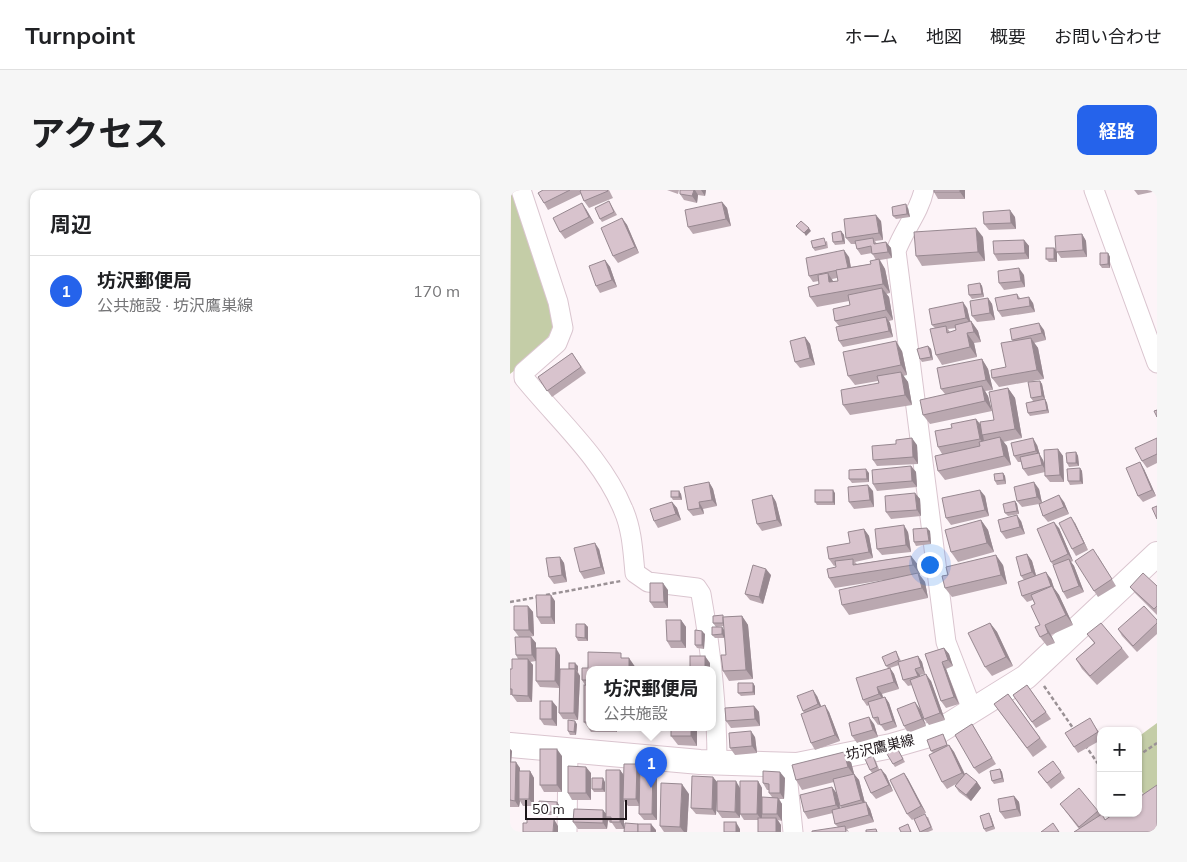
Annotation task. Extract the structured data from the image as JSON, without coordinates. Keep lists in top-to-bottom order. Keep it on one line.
{"streets":{"main road":["坊沢鷹巣線"]},"scale_bar":"50 m","page":{"header":"Turnpoint","nav":["ホーム","地図","概要","お問い合わせ"],"title":"アクセス","buttons":"経路","heading":"周辺","list":[{"mark":"1","name":"坊沢郵便局","note":"公共施設 · 坊沢鷹巣線","value":"170 m"}],"popup":["坊沢郵便局","公共施設"],"map_buttons":["+","−"],"pins":"1","scale":"50 m"}}
